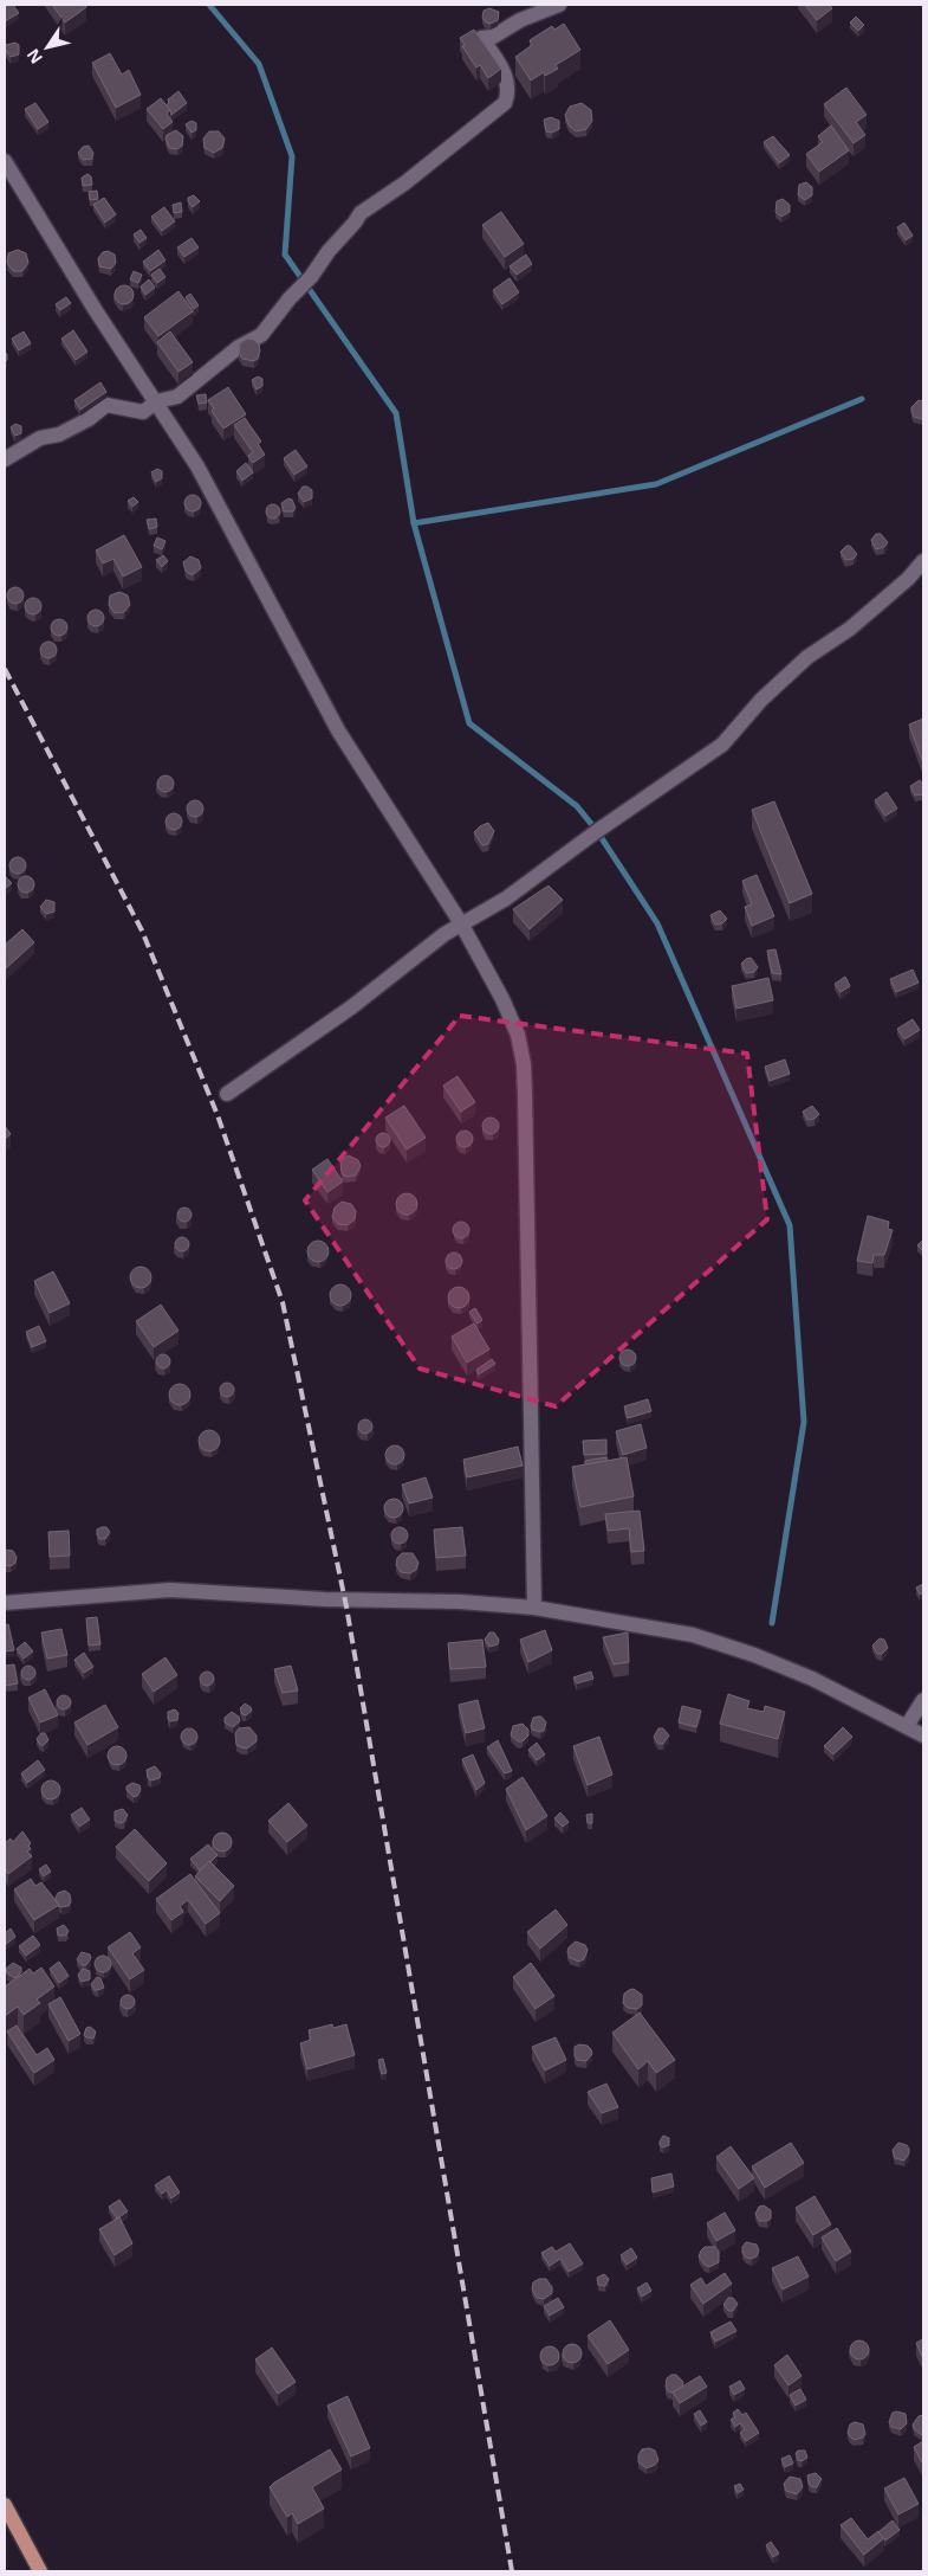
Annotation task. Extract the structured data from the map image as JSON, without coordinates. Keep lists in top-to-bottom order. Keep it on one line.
{"north":"bottom left"}
